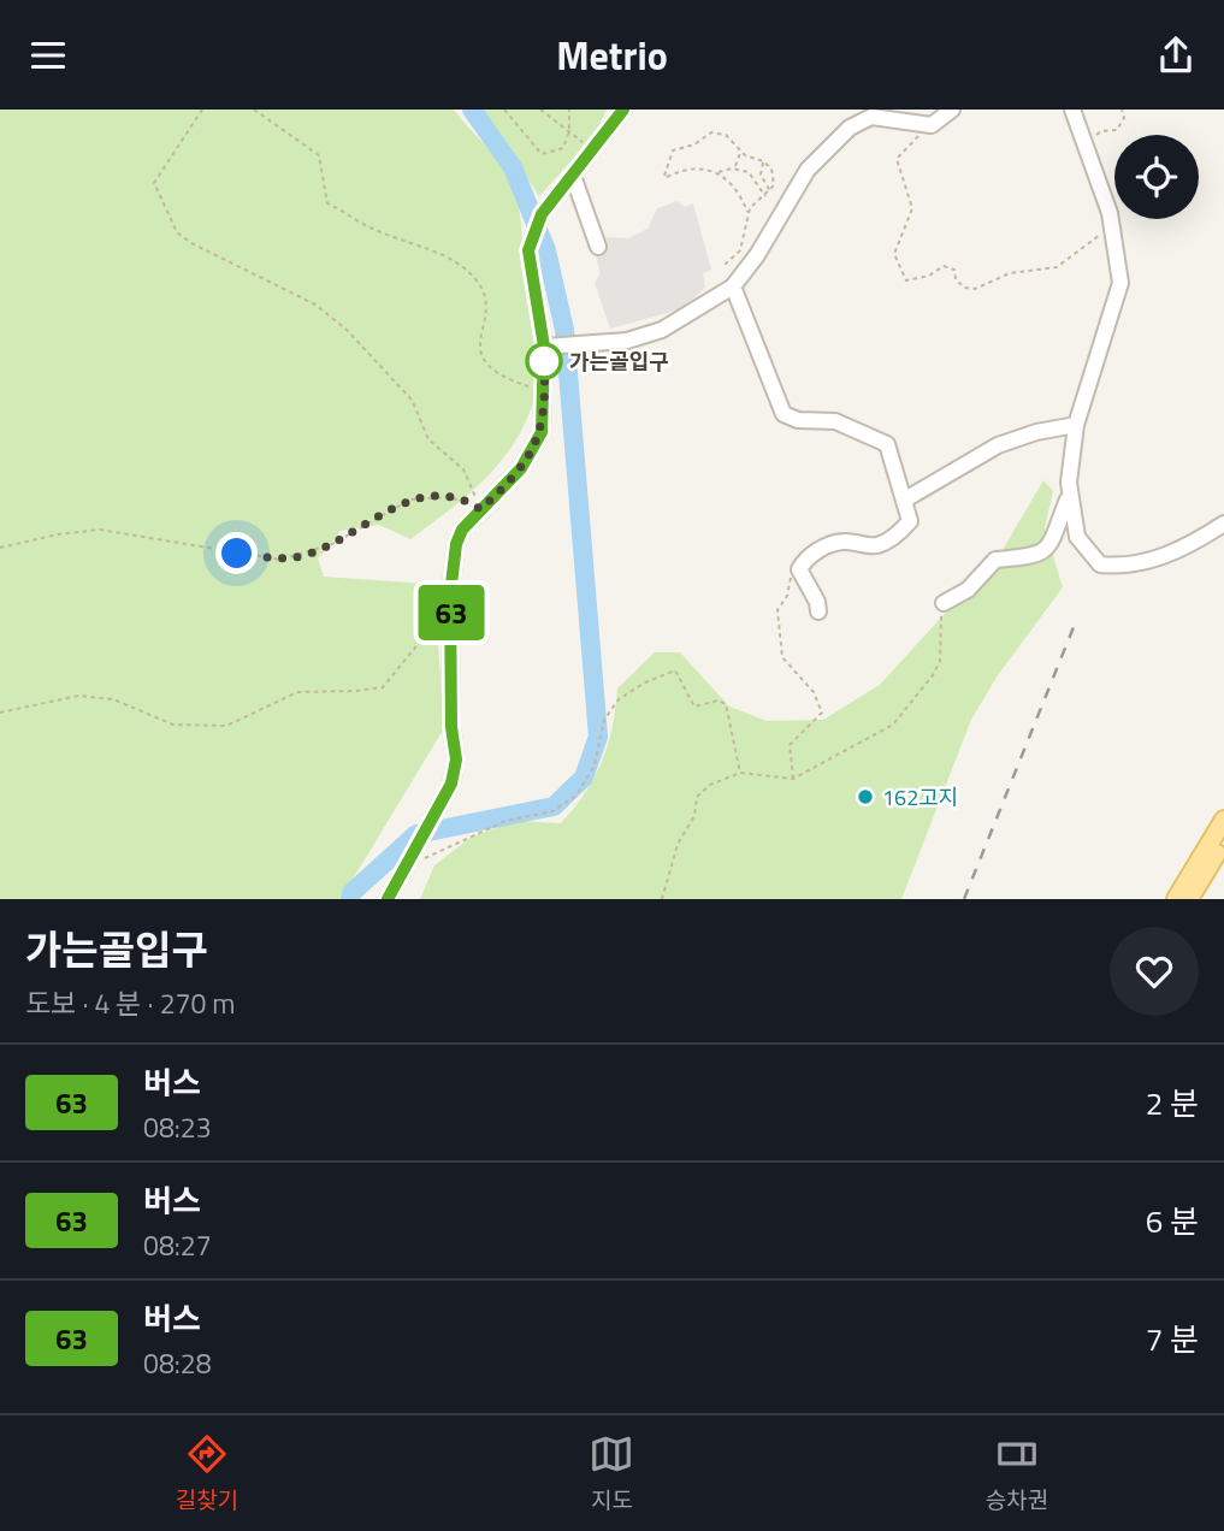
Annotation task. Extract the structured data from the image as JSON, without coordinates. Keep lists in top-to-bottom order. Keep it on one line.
{"places":["가는골입구","162고지"],"lines":["bus line 63"],"page":{"header":"Metrio","on_map":"63","heading":["가는골입구","도보 · 4 분 · 270 m"],"list":[{"mark":"63","name":"버스","note":"08:23","value":"2 분"},{"mark":"63","name":"버스","note":"08:27","value":"6 분"},{"mark":"63","name":"버스","note":"08:28","value":"7 분"}],"tabs":["길찾기","지도","승차권"]}}
